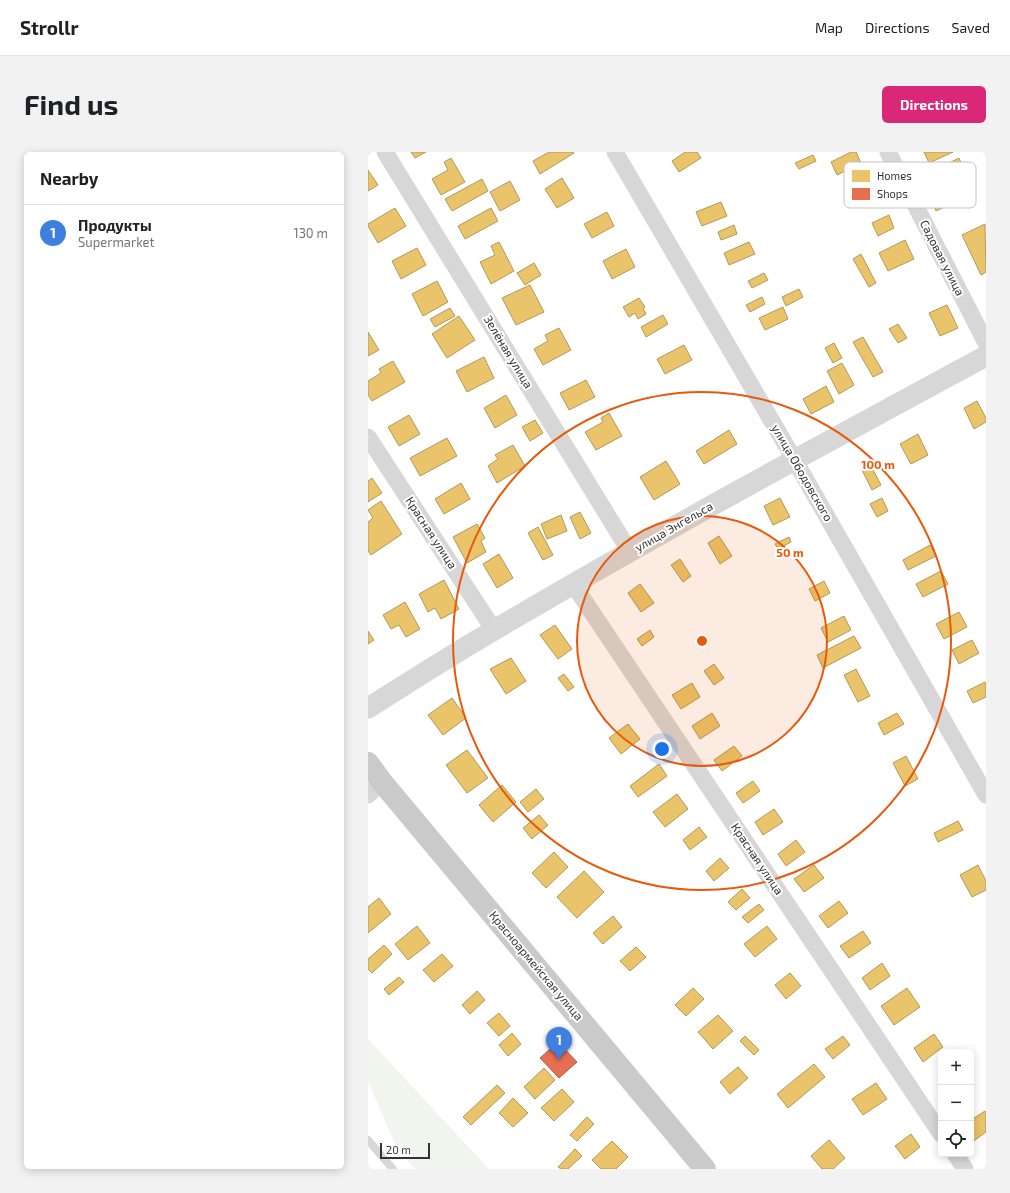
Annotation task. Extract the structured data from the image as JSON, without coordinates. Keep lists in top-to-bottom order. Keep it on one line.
{"streets":{"main road":["Красноармейская улица"],"street":["Садовая улица","Зелёная улица","улица Ободовского","улица Энгельса","Красная улица"]},"crossings":[["Зелёная улица","улица Энгельса"],["улица Ободовского","улица Энгельса"],["улица Энгельса","Красная улица"]],"legend":["Homes","Shops"],"scale_bar":"20 m","page":{"header":"Strollr","nav":["Map","Directions","Saved"],"buttons":"Directions","title":"Find us","heading":"Nearby","list":[{"mark":"1","name":"Продукты","note":"Supermarket","value":"130 m"}],"pins":"1","map_buttons":["+","−"],"scale":"20 m"},"rings":["100 m","50 m"]}
